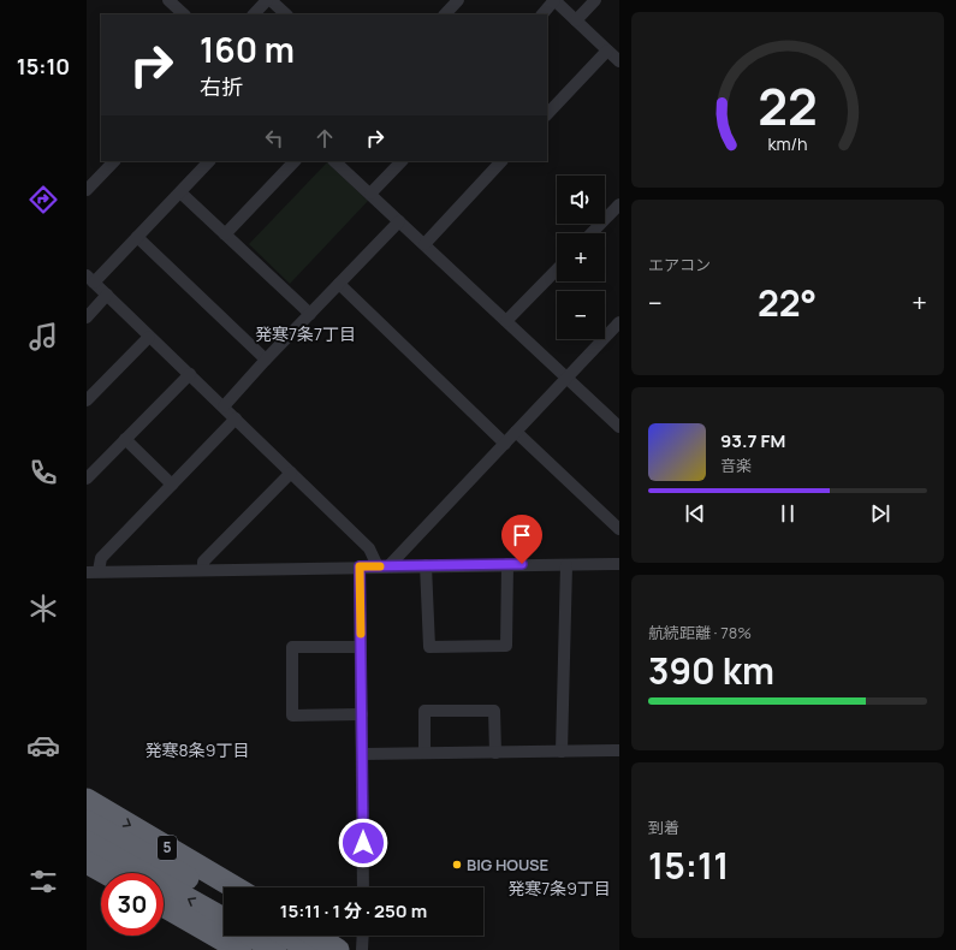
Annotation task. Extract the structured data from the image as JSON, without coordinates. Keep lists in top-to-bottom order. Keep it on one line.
{"streets":{"highway":["5"]},"districts":["発寒7条7丁目","発寒8条9丁目","発寒7条9丁目"],"places":["BIG HOUSE"],"page":{"tabs":"15:10","turn":["160 m","右折"],"map_buttons":["+","−"],"tile":["エアコン",["航続距離 · 78%","390 km"],["到着","15:11"]],"heat":["−","22°","+"],"song":["93.7 FM","音楽"],"limit":"30","trip":"15:11 · 1 分 · 250 m","gauge":["22","km/h"]}}
